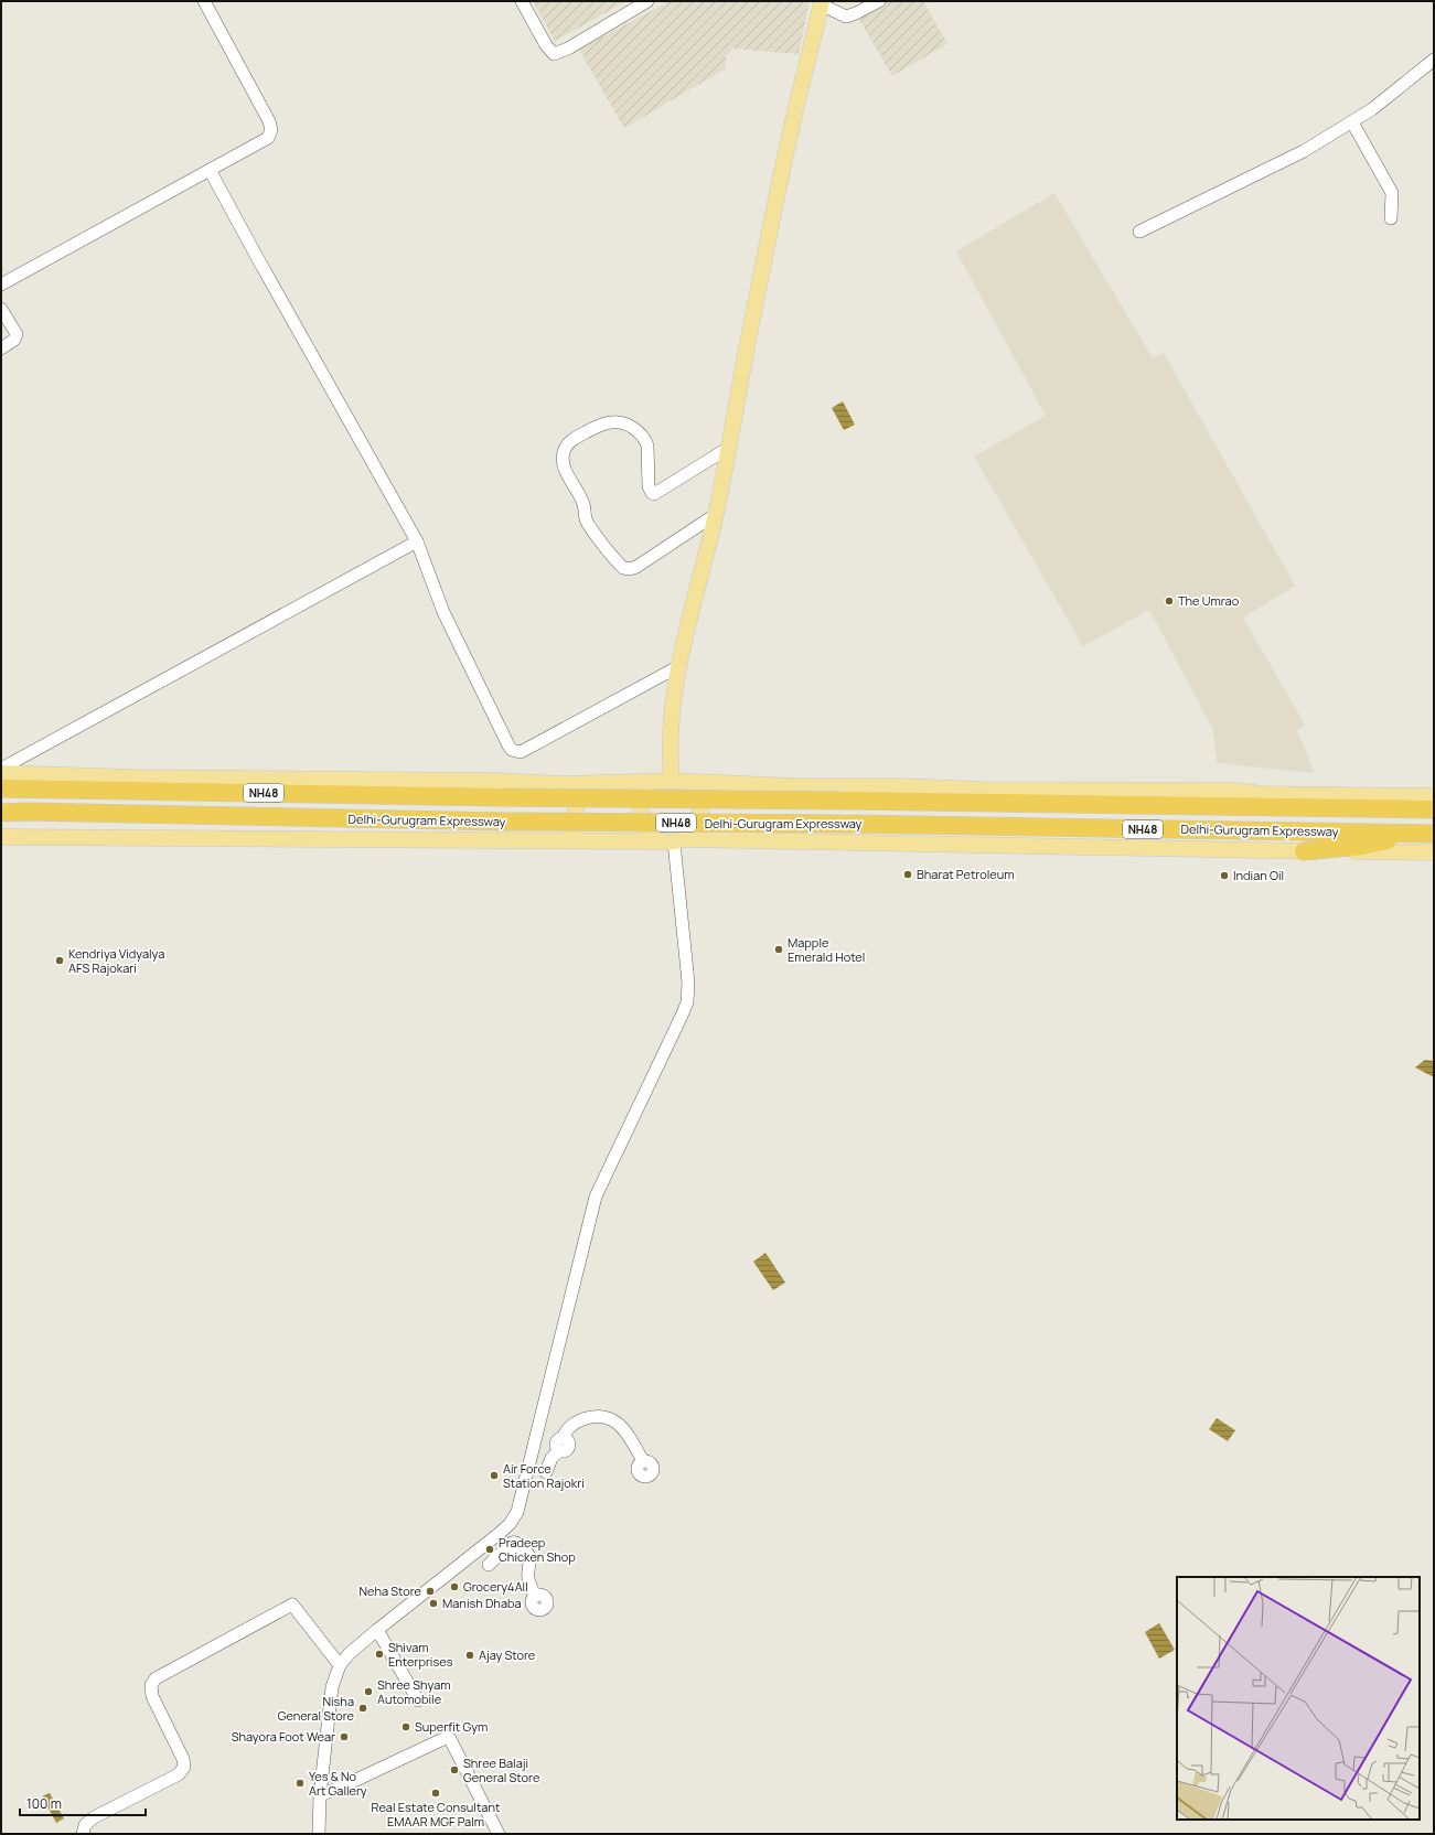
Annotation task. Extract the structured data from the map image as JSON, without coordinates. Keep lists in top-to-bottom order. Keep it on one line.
{"streets":{"highway":["NH48","Delhi-Gurugram Expressway"]},"places":["The Umrao","Bharat Petroleum","Indian Oil","Mapple Emerald Hotel","Kendriya Vidyalya AFS Rajokari","Air Force Station Rajokri","Pradeep Chicken Shop","Grocery4All","Neha Store","Manish Dhaba","Shivam Enterprises","Ajay Store","Shree Shyam Automobile","Nisha General Store","Superfit Gym","Shayora Foot Wear","Shree Balaji General Store","Yes & No Art Gallery","Real Estate Consultant EMAAR MGF Palm"],"scale_bar":"100 m"}
